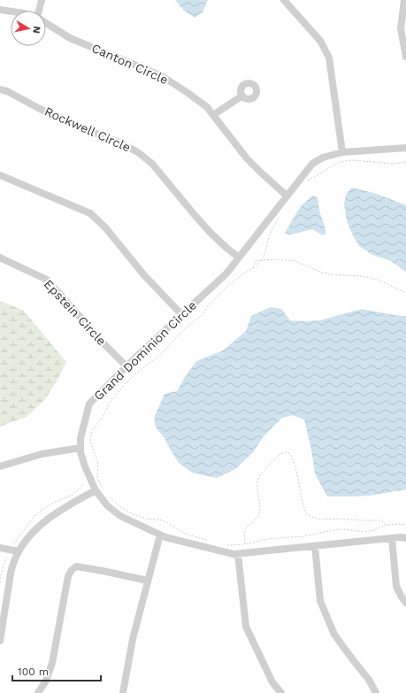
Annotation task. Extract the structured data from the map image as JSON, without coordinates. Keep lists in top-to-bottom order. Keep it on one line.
{"streets":{"street":["Canton Circle","Rockwell Circle","Epstein Circle","Grand Dominion Circle"]},"crossings":[["Canton Circle","Grand Dominion Circle"],["Rockwell Circle","Grand Dominion Circle"],["Epstein Circle","Grand Dominion Circle"]],"scale_bar":"100 m","north":"right"}
